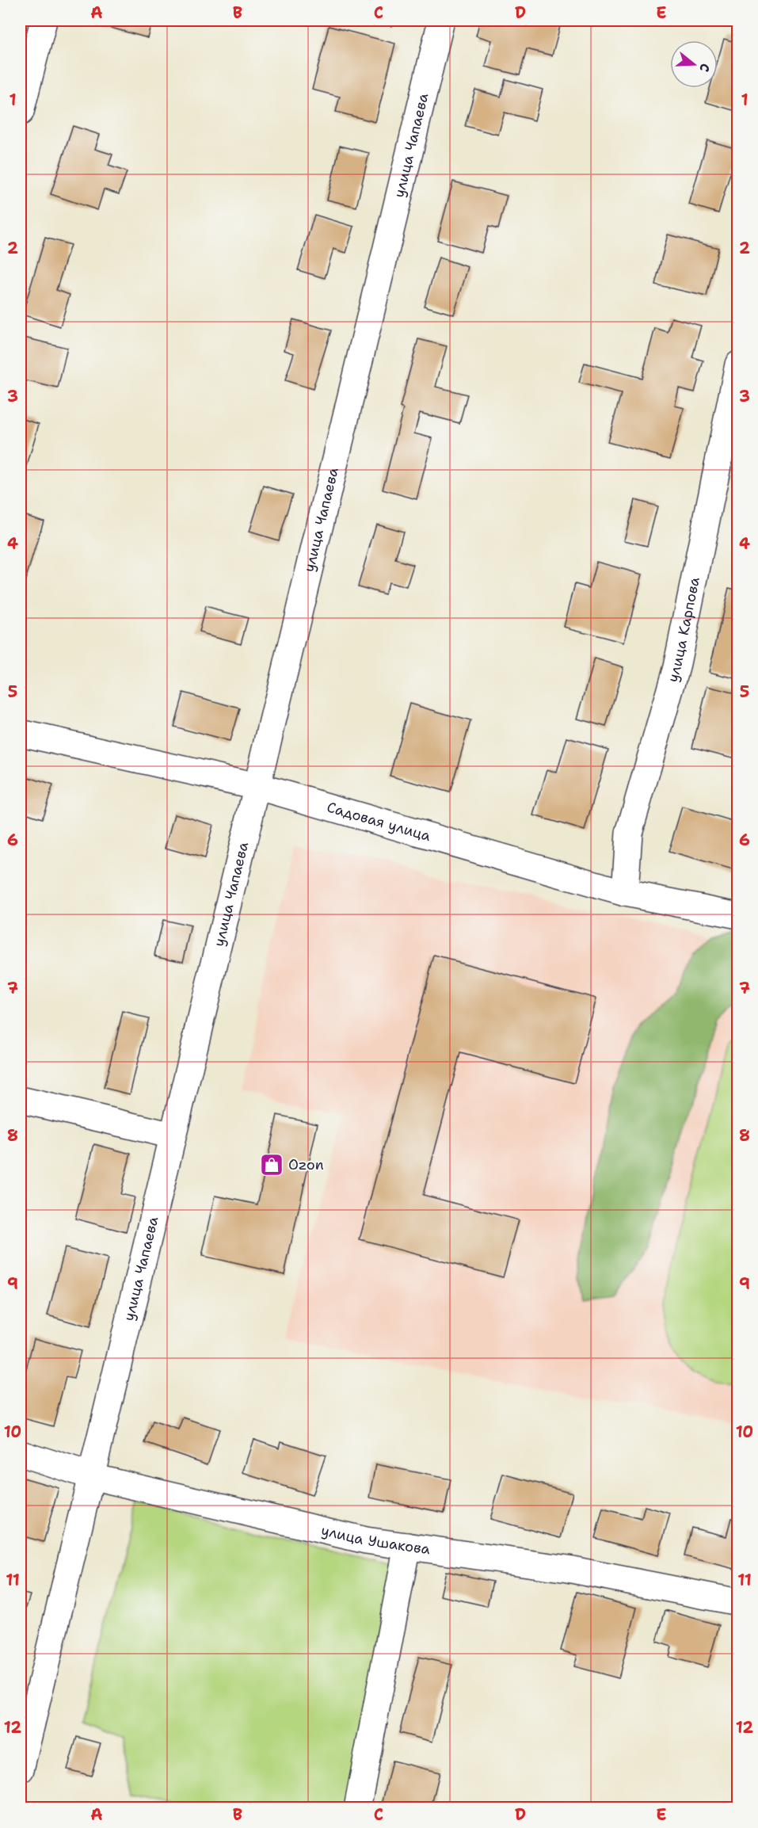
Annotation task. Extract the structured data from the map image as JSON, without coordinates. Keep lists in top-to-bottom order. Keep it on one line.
{"streets":{"street":["улица Чапаева","улица Карпова","Садовая улица","улица Ушакова"]},"crossings":[["улица Чапаева","Садовая улица"],["улица Чапаева","улица Ушакова"],["улица Карпова","Садовая улица"]],"places":{"shop":["Ozon"]},"north":"right","grid":{"columns":["A","B","C","D","E"],"rows":["1","2","3","4","5","6","7","8","9","10","11","12"]}}
